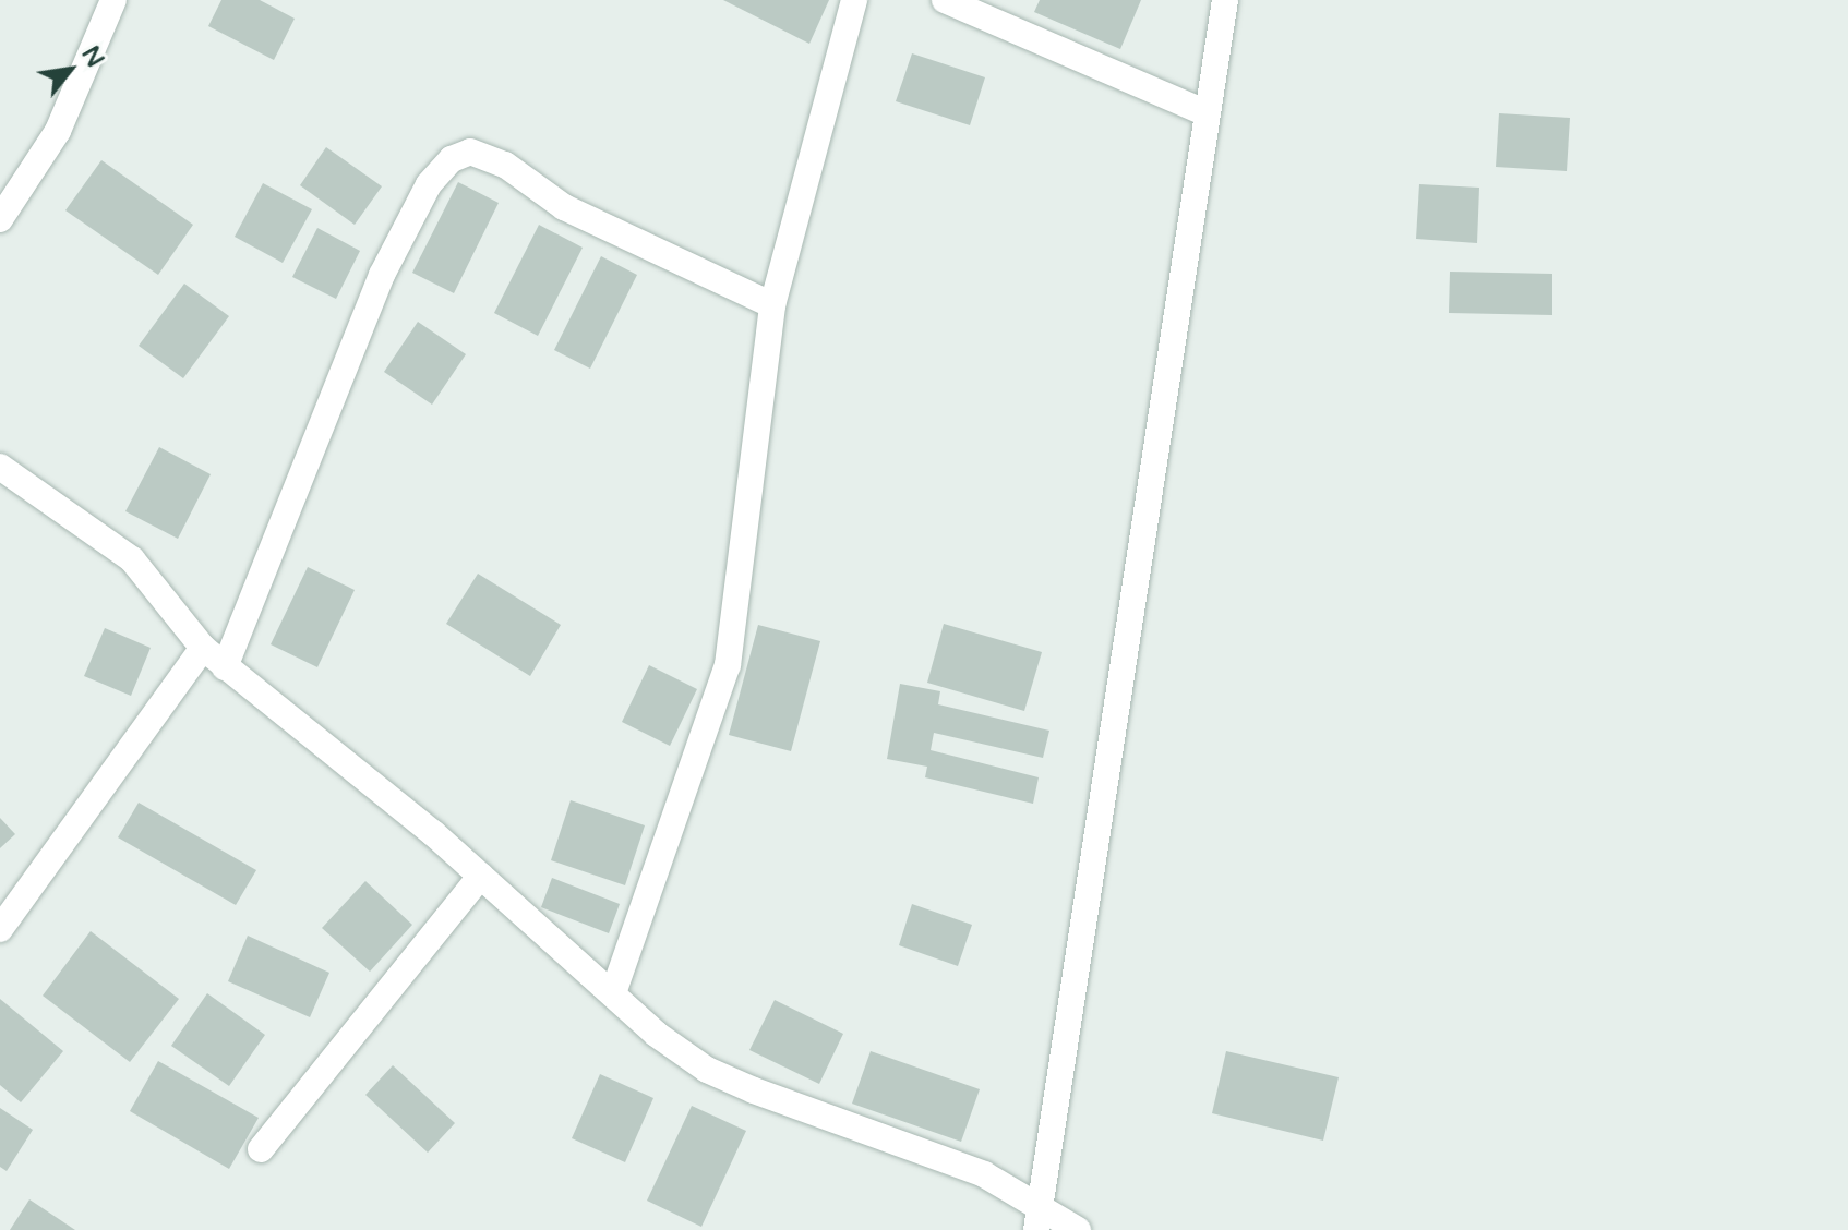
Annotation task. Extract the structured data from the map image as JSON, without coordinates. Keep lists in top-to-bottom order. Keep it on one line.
{"north":"top right"}
